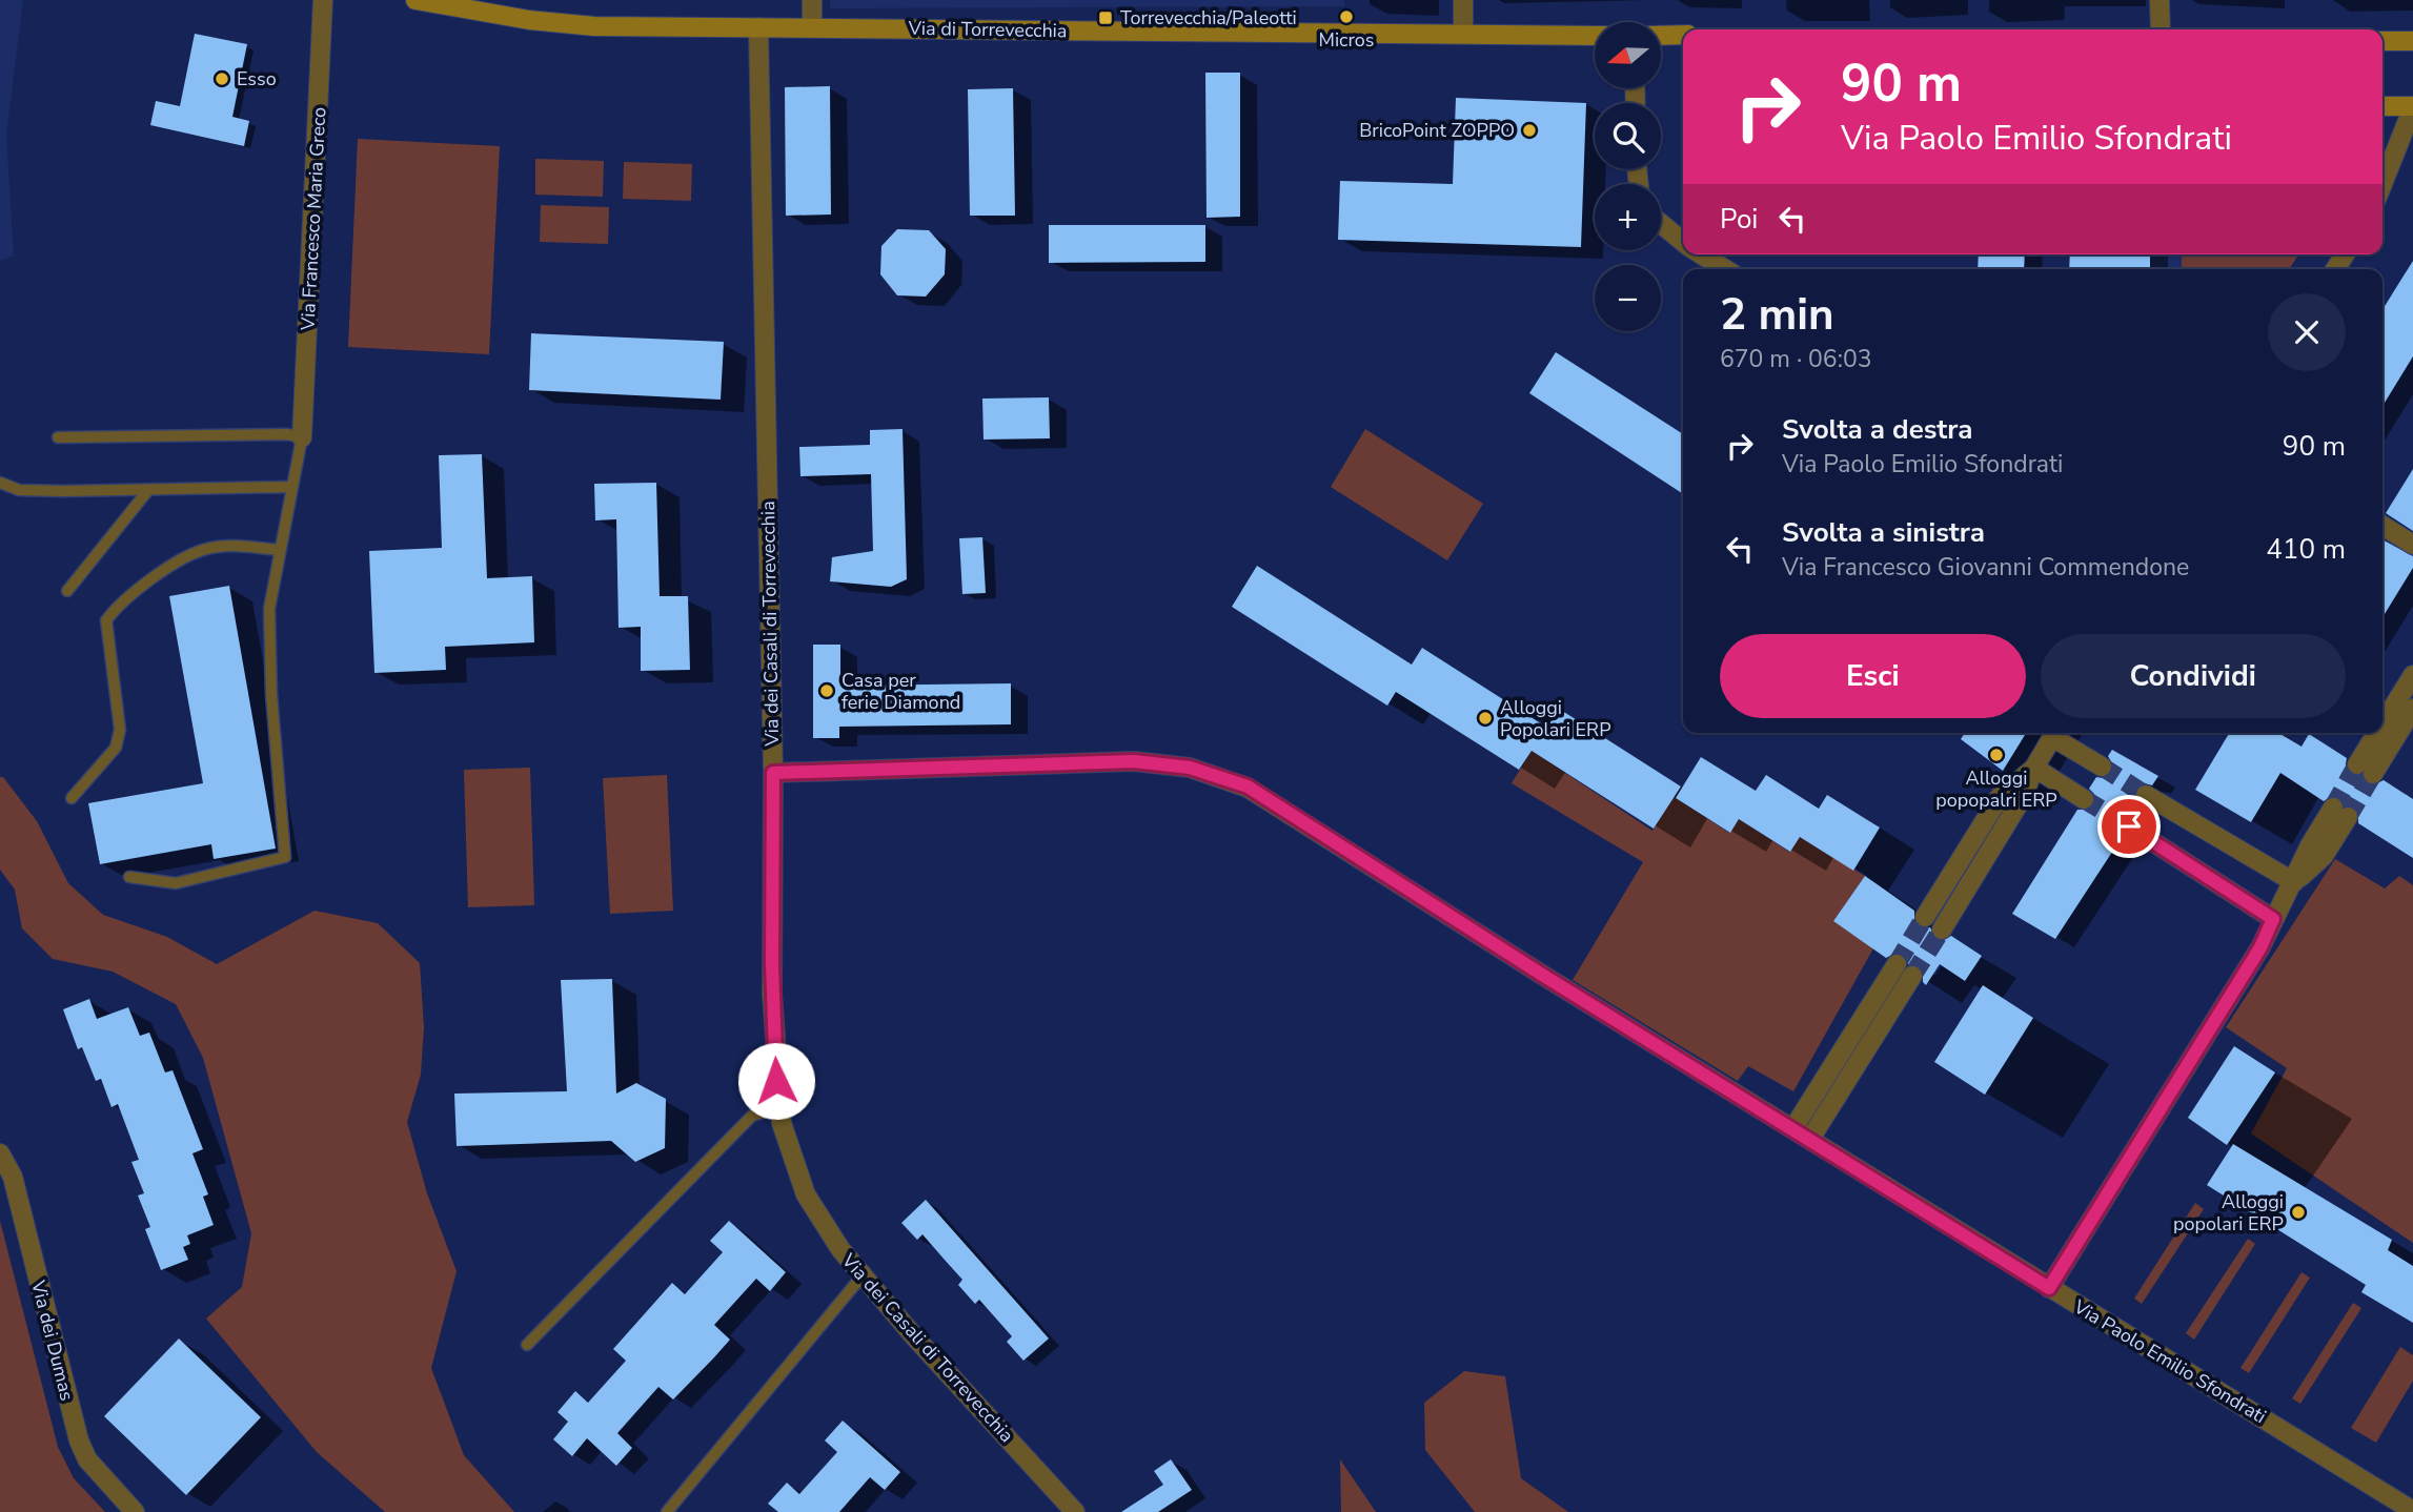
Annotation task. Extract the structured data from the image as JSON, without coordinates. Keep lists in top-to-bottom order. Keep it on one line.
{"streets":{"main road":["Via di Torrevecchia"],"street":["Via Francesco Maria Greco","Via dei Casali di Torrevecchia","Via dei Dumas","Via Paolo Emilio Sfondrati"]},"crossings":[["Via di Torrevecchia","Via dei Casali di Torrevecchia"],["Via dei Casali di Torrevecchia","Via Paolo Emilio Sfondrati"]],"places":{"other":["Micros","Esso","BricoPoint ZOPPO","Casa per ferie Diamond","Alloggi Popolari ERP","Alloggi popopalri ERP","Alloggi popolari ERP"],"transit":["Torrevecchia/Paleotti"]},"north":"left","page":{"map_buttons":["+","−"],"turn":["90 m","Via Paolo Emilio Sfondrati"],"then":"Poi","heading":["2 min","670 m · 06:03"],"list":[{"name":"Svolta a destra","note":"Via Paolo Emilio Sfondrati","value":"90 m"},{"name":"Svolta a sinistra","note":"Via Francesco Giovanni Commendone","value":"410 m"}],"buttons":["Esci","Condividi"]}}
